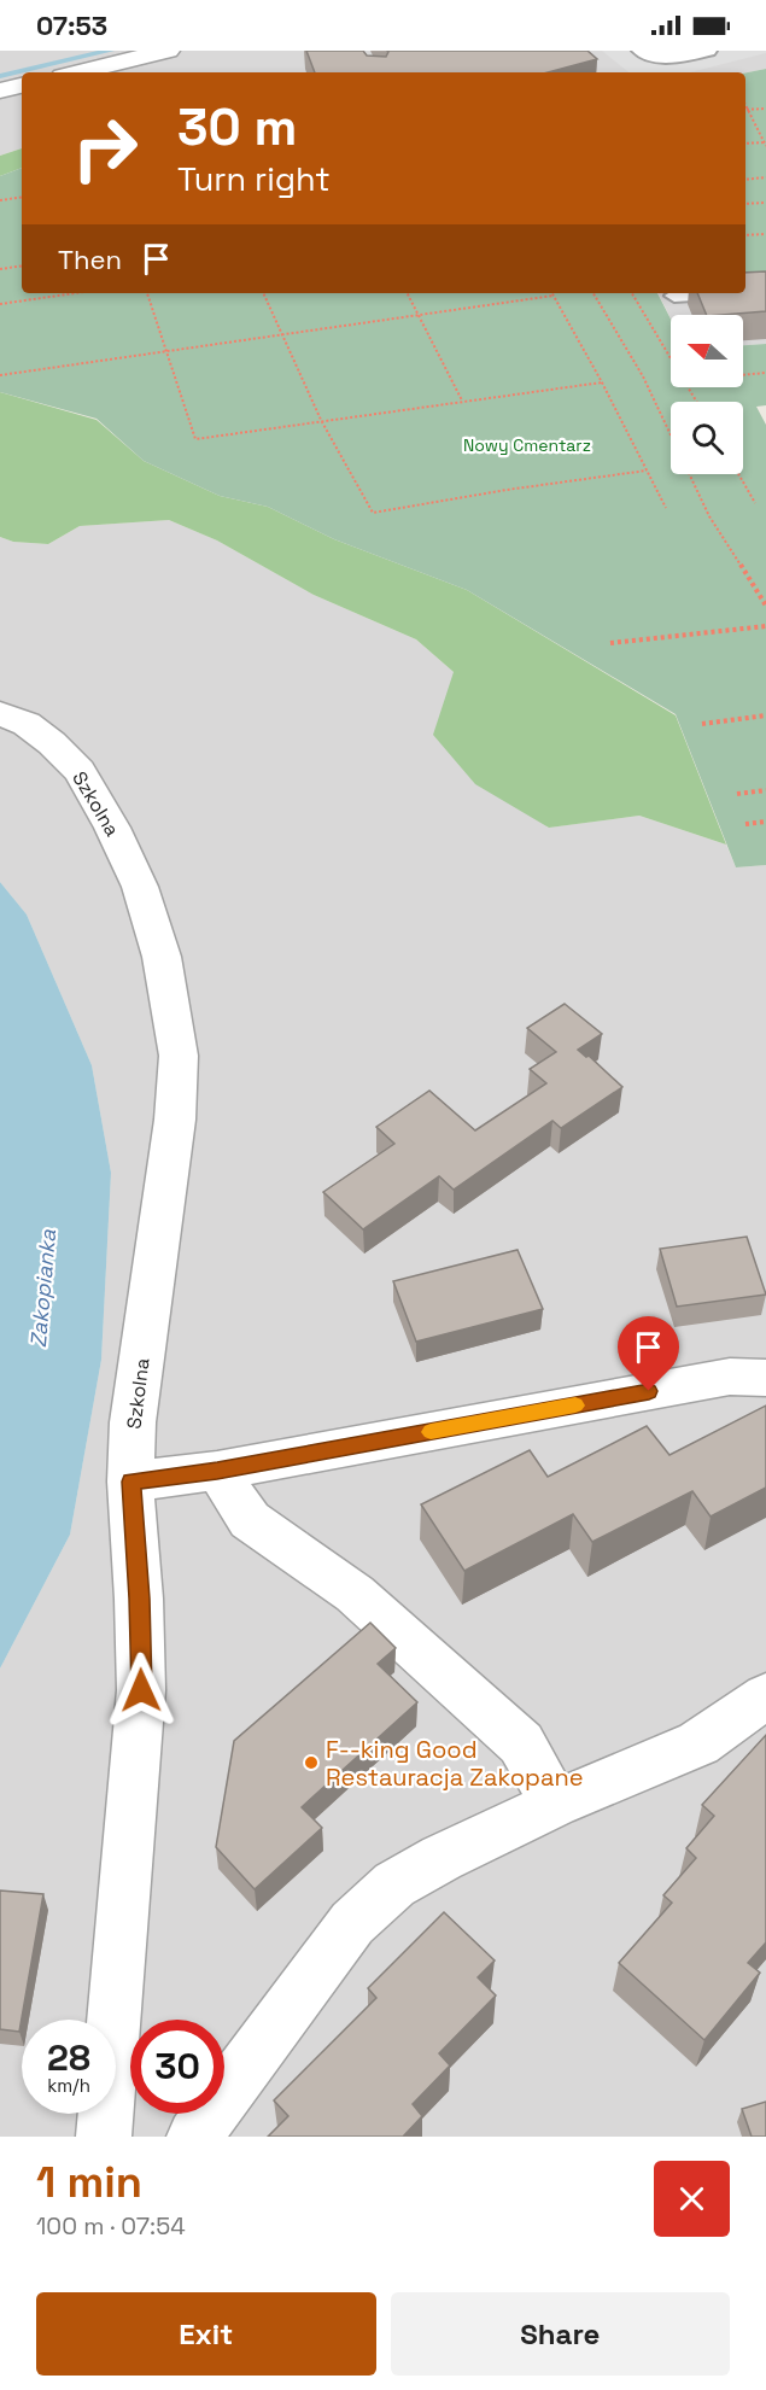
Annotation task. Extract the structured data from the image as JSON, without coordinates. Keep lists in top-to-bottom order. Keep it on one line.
{"streets":{"street":["Szkolna"]},"water":["Zakopianka"],"parks":["Nowy Cmentarz"],"places":["F--king Good Restauracja Zakopane"],"north":"left","page":{"status":"07:53","turn":["30 m","Turn right"],"then":"Then","speed":"28 km/h","limit":"30","heading":["1 min","100 m · 07:54"],"buttons":["Exit","Share"]}}
